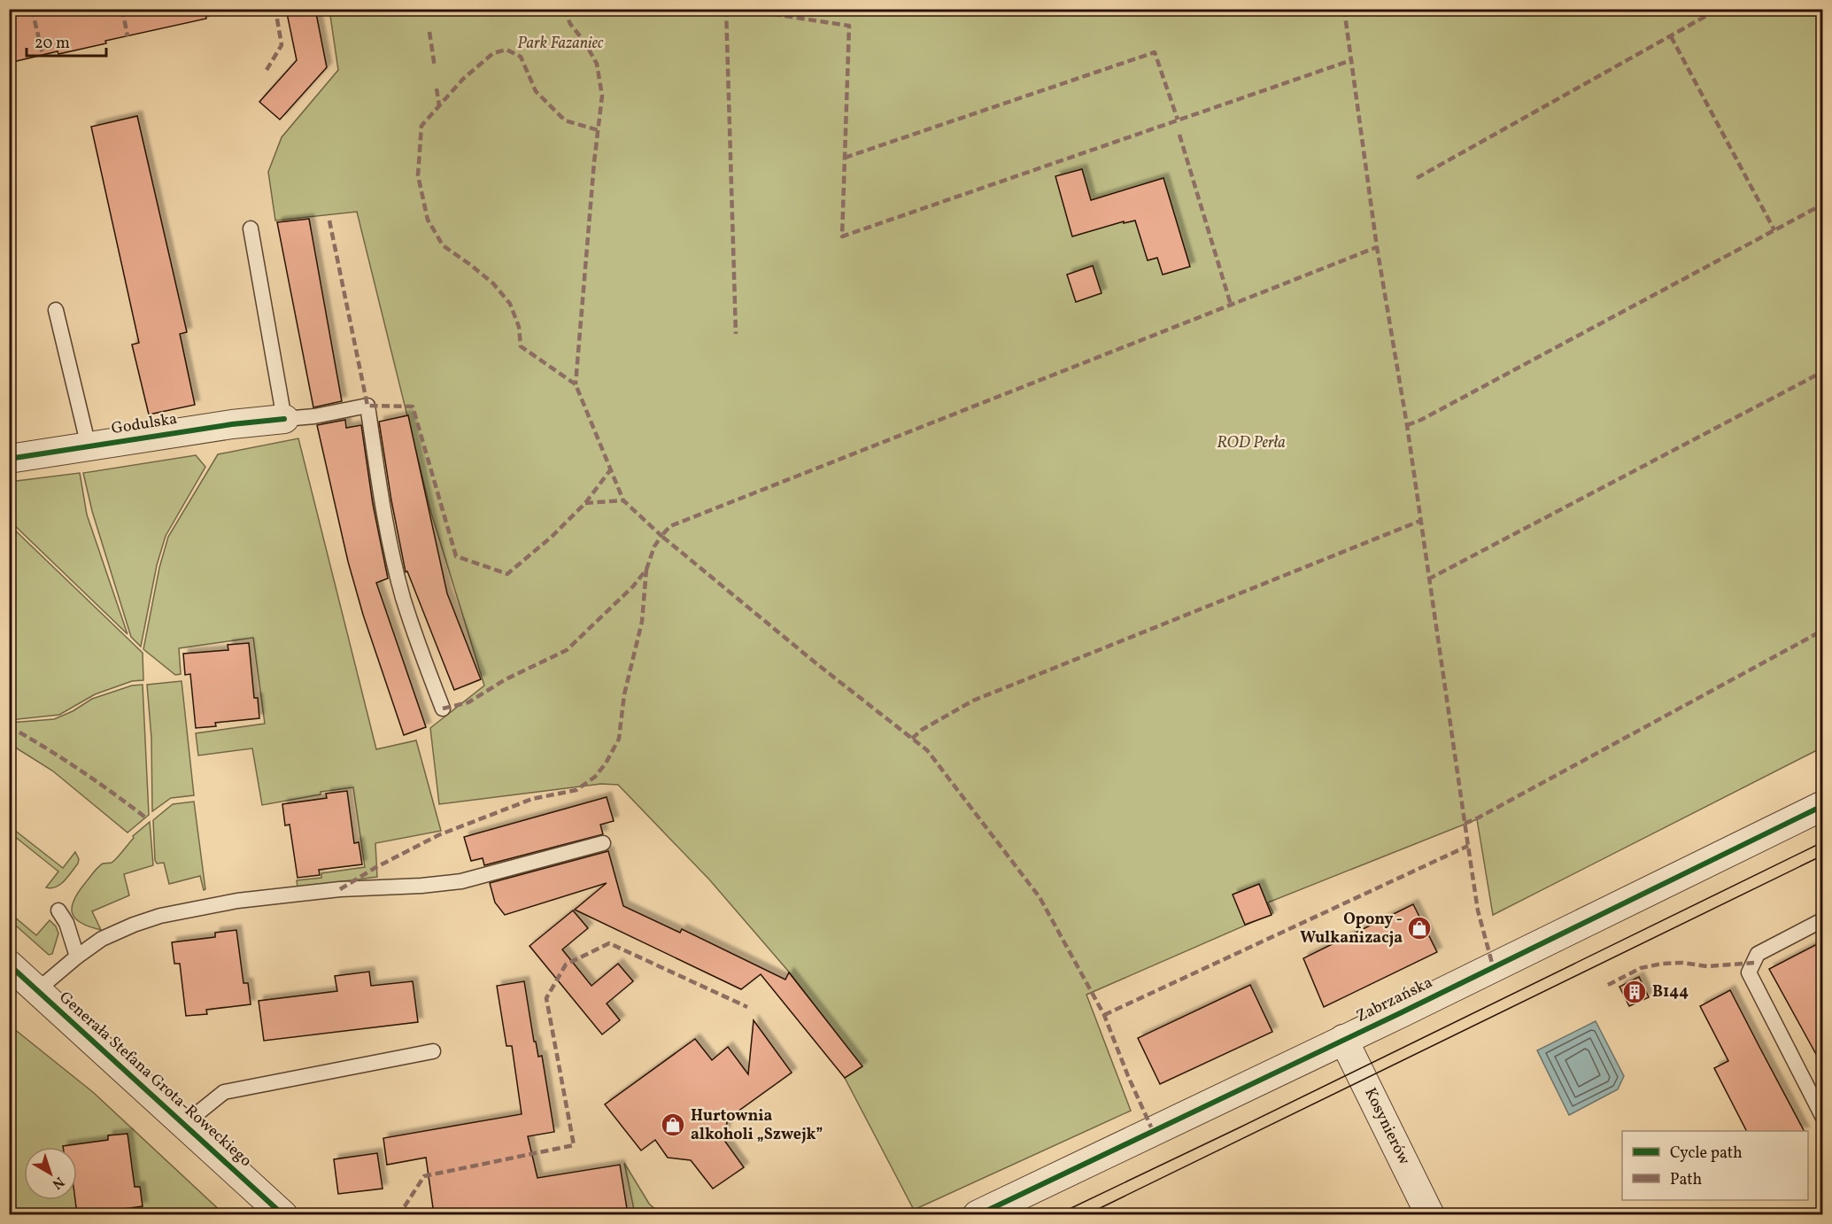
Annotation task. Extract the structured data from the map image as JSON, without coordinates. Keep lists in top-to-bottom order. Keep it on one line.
{"streets":{"street":["Godulska","Zabrzańska","Generała Stefana Grota-Roweckiego","Kosynierów"]},"crossings":[["Zabrzańska","Kosynierów"]],"parks":["Park Fazaniec","ROD Perła"],"places":{"shop":["Opony - Wulkanizacja","Hurtownia alkoholi „Szwejk”"],"building":["B144"]},"legend":["Cycle path","Path"],"scale_bar":"20 m","north":"bottom right"}
